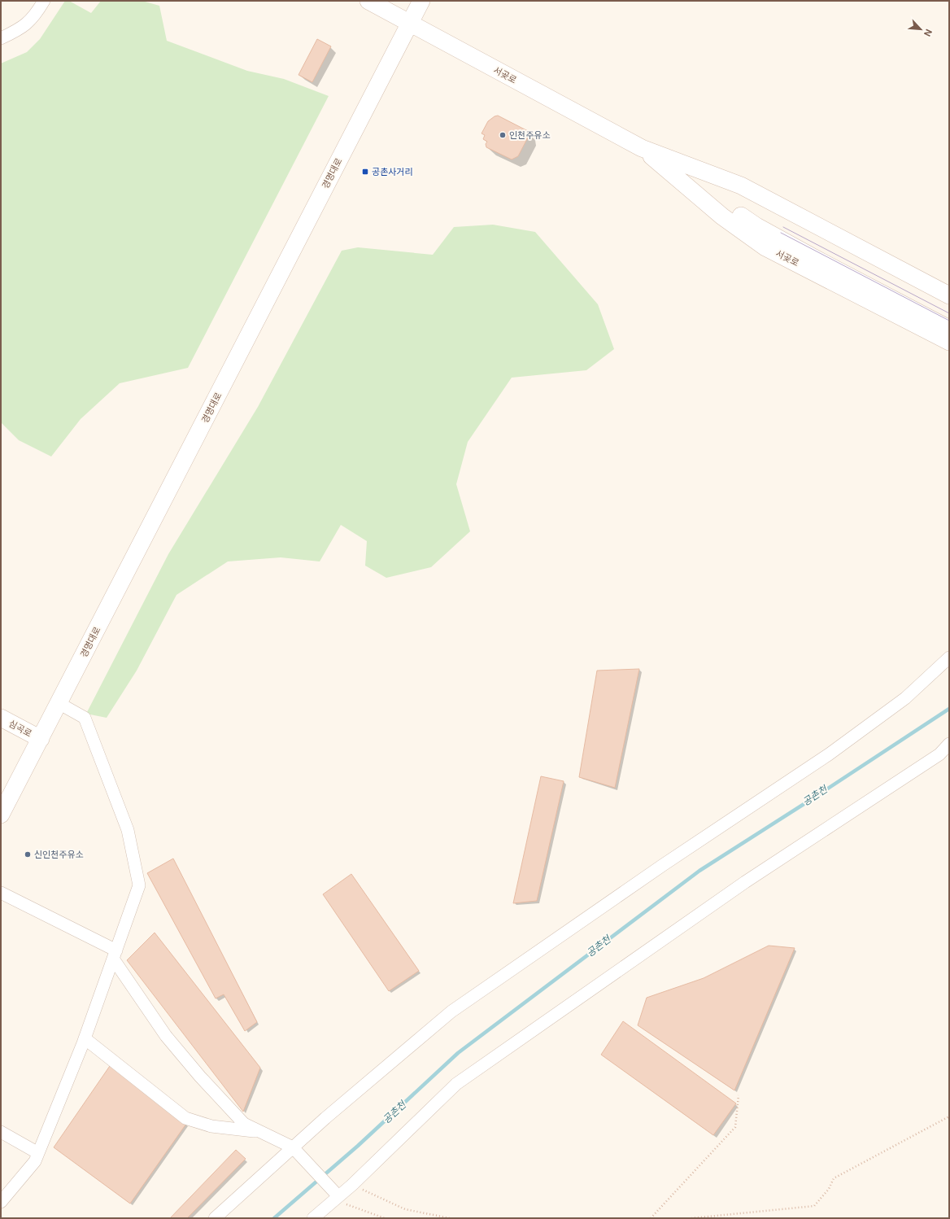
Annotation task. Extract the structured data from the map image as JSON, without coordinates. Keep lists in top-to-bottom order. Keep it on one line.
{"streets":{"main road":["서곶로","경명대로","심곡로"]},"crossings":[["서곶로","경명대로"],["경명대로","심곡로"]],"water":["공촌천"],"places":{"other":["인천주유소","신인천주유소"],"transit":["공촌사거리"]},"north":"bottom right"}
